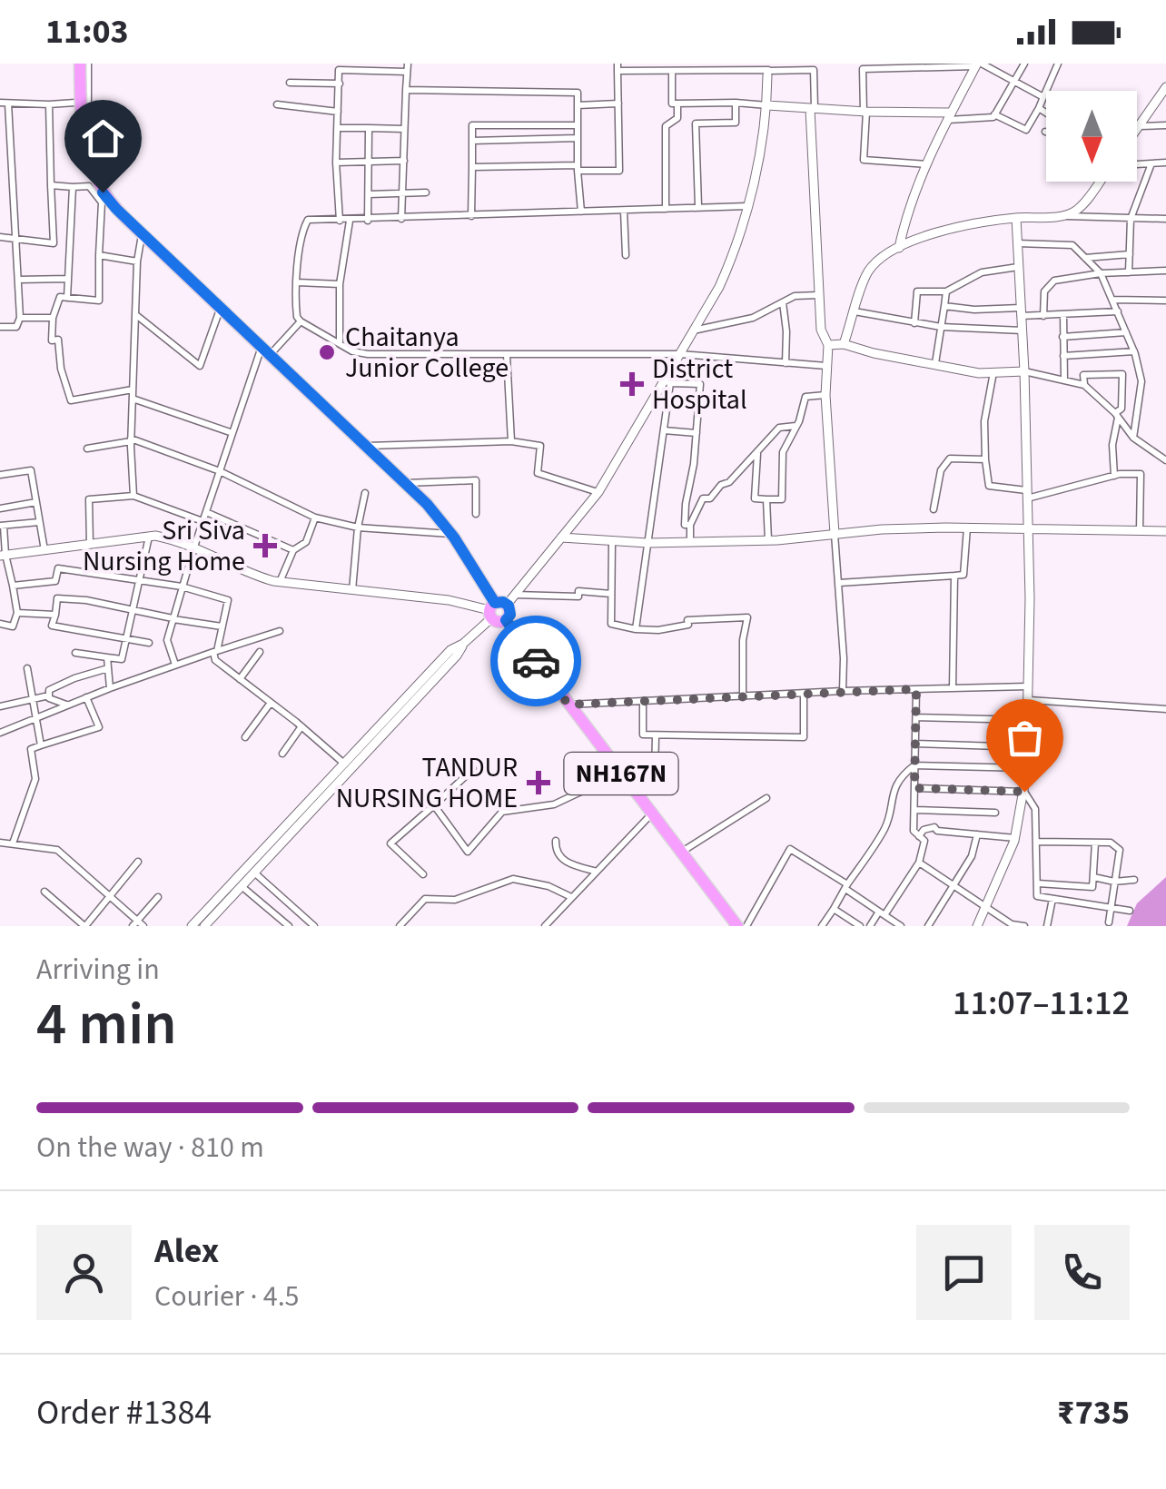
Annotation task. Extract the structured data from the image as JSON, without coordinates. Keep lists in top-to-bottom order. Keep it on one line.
{"streets":{"highway":["NH167N"]},"places":{"other":["Chaitanya Junior College"],"health":["District Hospital","Sri Siva Nursing Home","TANDUR NURSING HOME"]},"north":"bottom","page":{"status":"11:03","heading":["4 min","Arriving in","11:07–11:12"],"panel":["Alex","Courier · 4.5","Order #1384","₹735"],"bar":"On the way · 810 m"}}
